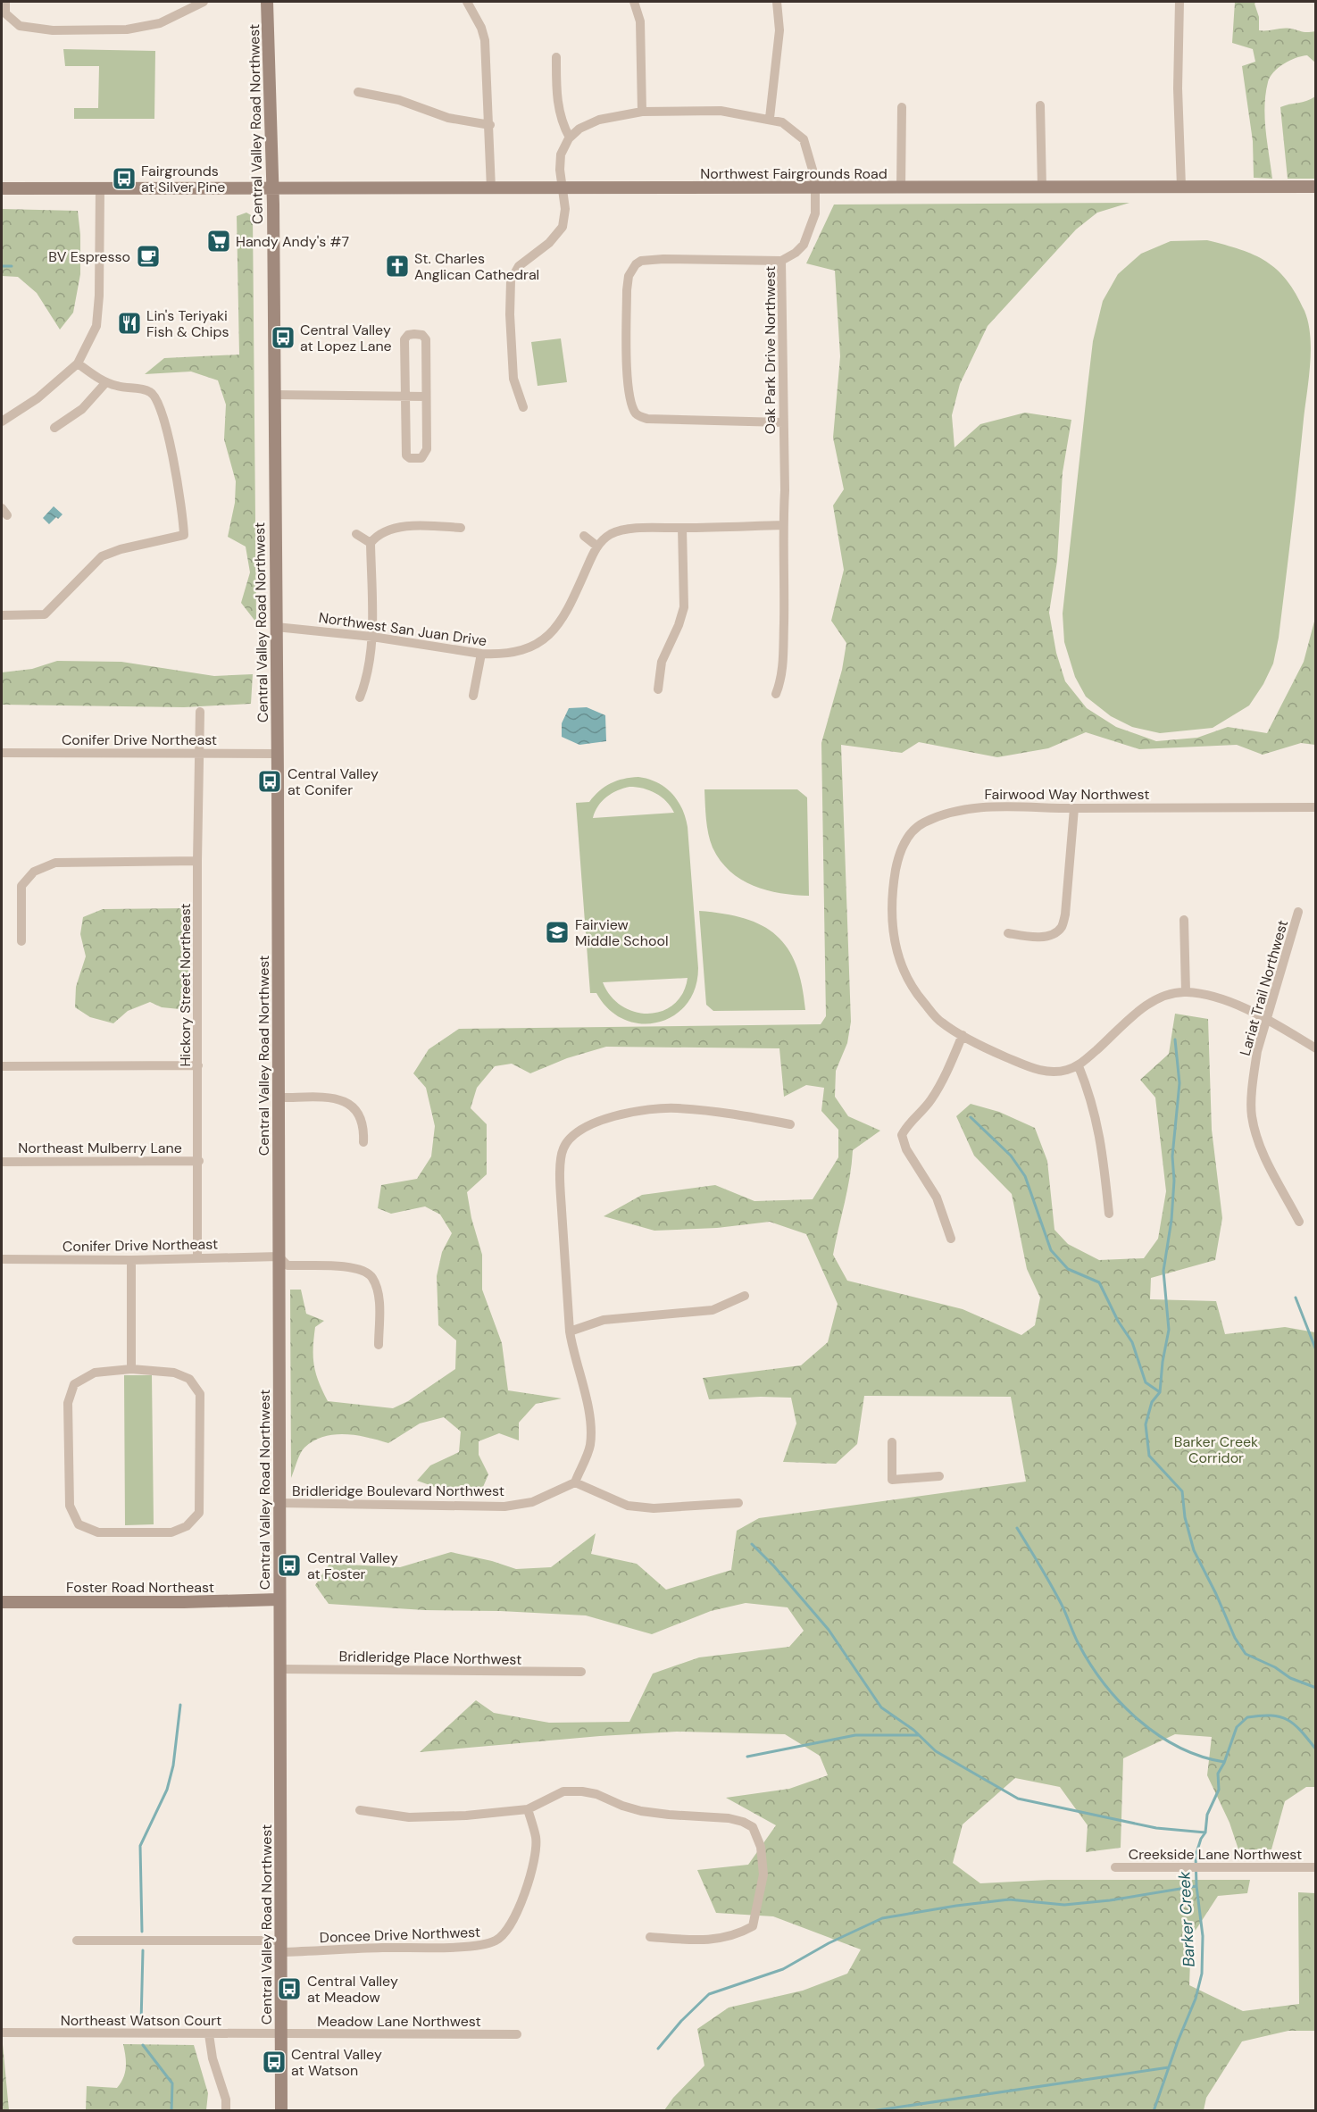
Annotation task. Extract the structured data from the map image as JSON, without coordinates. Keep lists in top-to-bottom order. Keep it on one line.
{"streets":{"main road":["Central Valley Road Northwest","Northwest Fairgrounds Road","Foster Road Northeast"],"street":["Oak Park Drive Northwest","Northwest San Juan Drive","Conifer Drive Northeast","Fairwood Way Northwest","Hickory Street Northeast","Lariat Trail Northwest","Northeast Mulberry Lane","Bridleridge Boulevard Northwest","Bridleridge Place Northwest","Creekside Lane Northwest","Doncee Drive Northwest","Northeast Watson Court","Meadow Lane Northwest"]},"crossings":[["Central Valley Road Northwest","Northwest Fairgrounds Road"],["Central Valley Road Northwest","Northwest San Juan Drive"],["Central Valley Road Northwest","Conifer Drive Northeast"],["Central Valley Road Northwest","Bridleridge Boulevard Northwest"],["Central Valley Road Northwest","Foster Road Northeast"],["Central Valley Road Northwest","Bridleridge Place Northwest"],["Central Valley Road Northwest","Doncee Drive Northwest"],["Central Valley Road Northwest","Northeast Watson Court"],["Central Valley Road Northwest","Meadow Lane Northwest"],["Northwest Fairgrounds Road","Oak Park Drive Northwest"],["Conifer Drive Northeast","Hickory Street Northeast"],["Hickory Street Northeast","Northeast Mulberry Lane"],["Northeast Watson Court","Meadow Lane Northwest"]],"water":["Barker Creek"],"parks":["Barker Creek Corridor"],"places":{"bus stop":["Fairgrounds at Silver Pine","Central Valley at Lopez Lane","Central Valley at Conifer","Central Valley at Foster","Central Valley at Meadow","Central Valley at Watson"],"supermarket":["Handy Andy's #7"],"cafe":["BV Espresso"],"church":["St. Charles Anglican Cathedral"],"restaurant":["Lin's Teriyaki Fish & Chips"],"school or university":["Fairview Middle School"]}}
